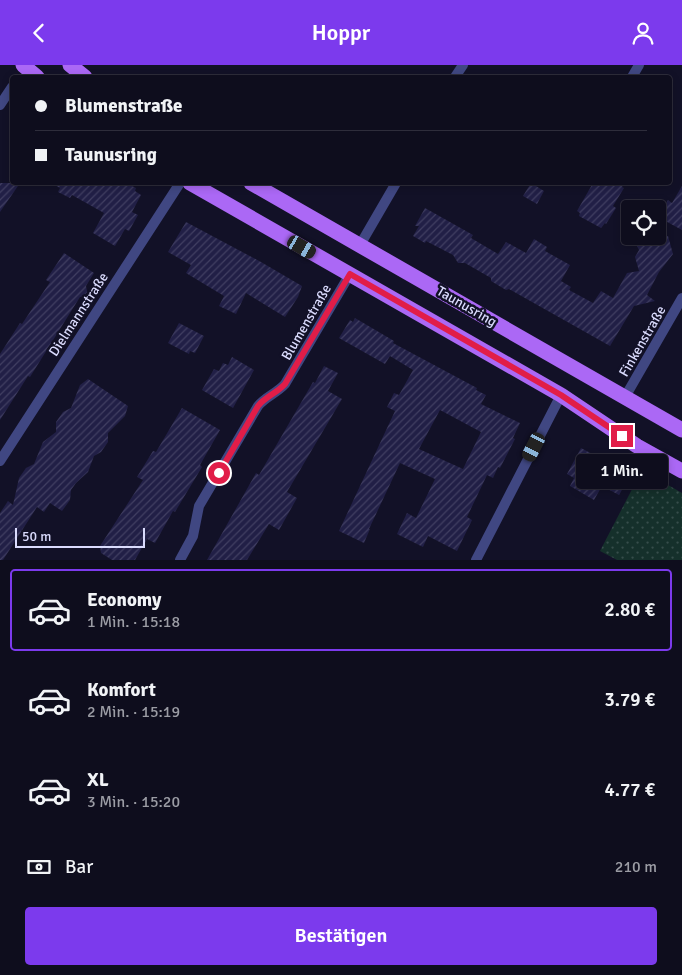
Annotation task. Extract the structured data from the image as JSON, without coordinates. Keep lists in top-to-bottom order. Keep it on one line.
{"streets":{"main road":["Taunusring"],"street":["Dielmannstraße","Blumenstraße","Finkenstraße"]},"crossings":[["Taunusring","Finkenstraße"]],"scale_bar":"50 m","page":{"header":"Hoppr","banner":["Blumenstraße","Taunusring"],"bubble":"1 Min.","scale":"50 m","list":[{"name":"Economy","note":"1 Min. · 15:18","value":"2.80 €"},{"name":"Komfort","note":"2 Min. · 15:19","value":"3.79 €"},{"name":"XL","note":"3 Min. · 15:20","value":"4.77 €"}],"pay":["Bar","210 m"],"buttons":"Bestätigen"}}
